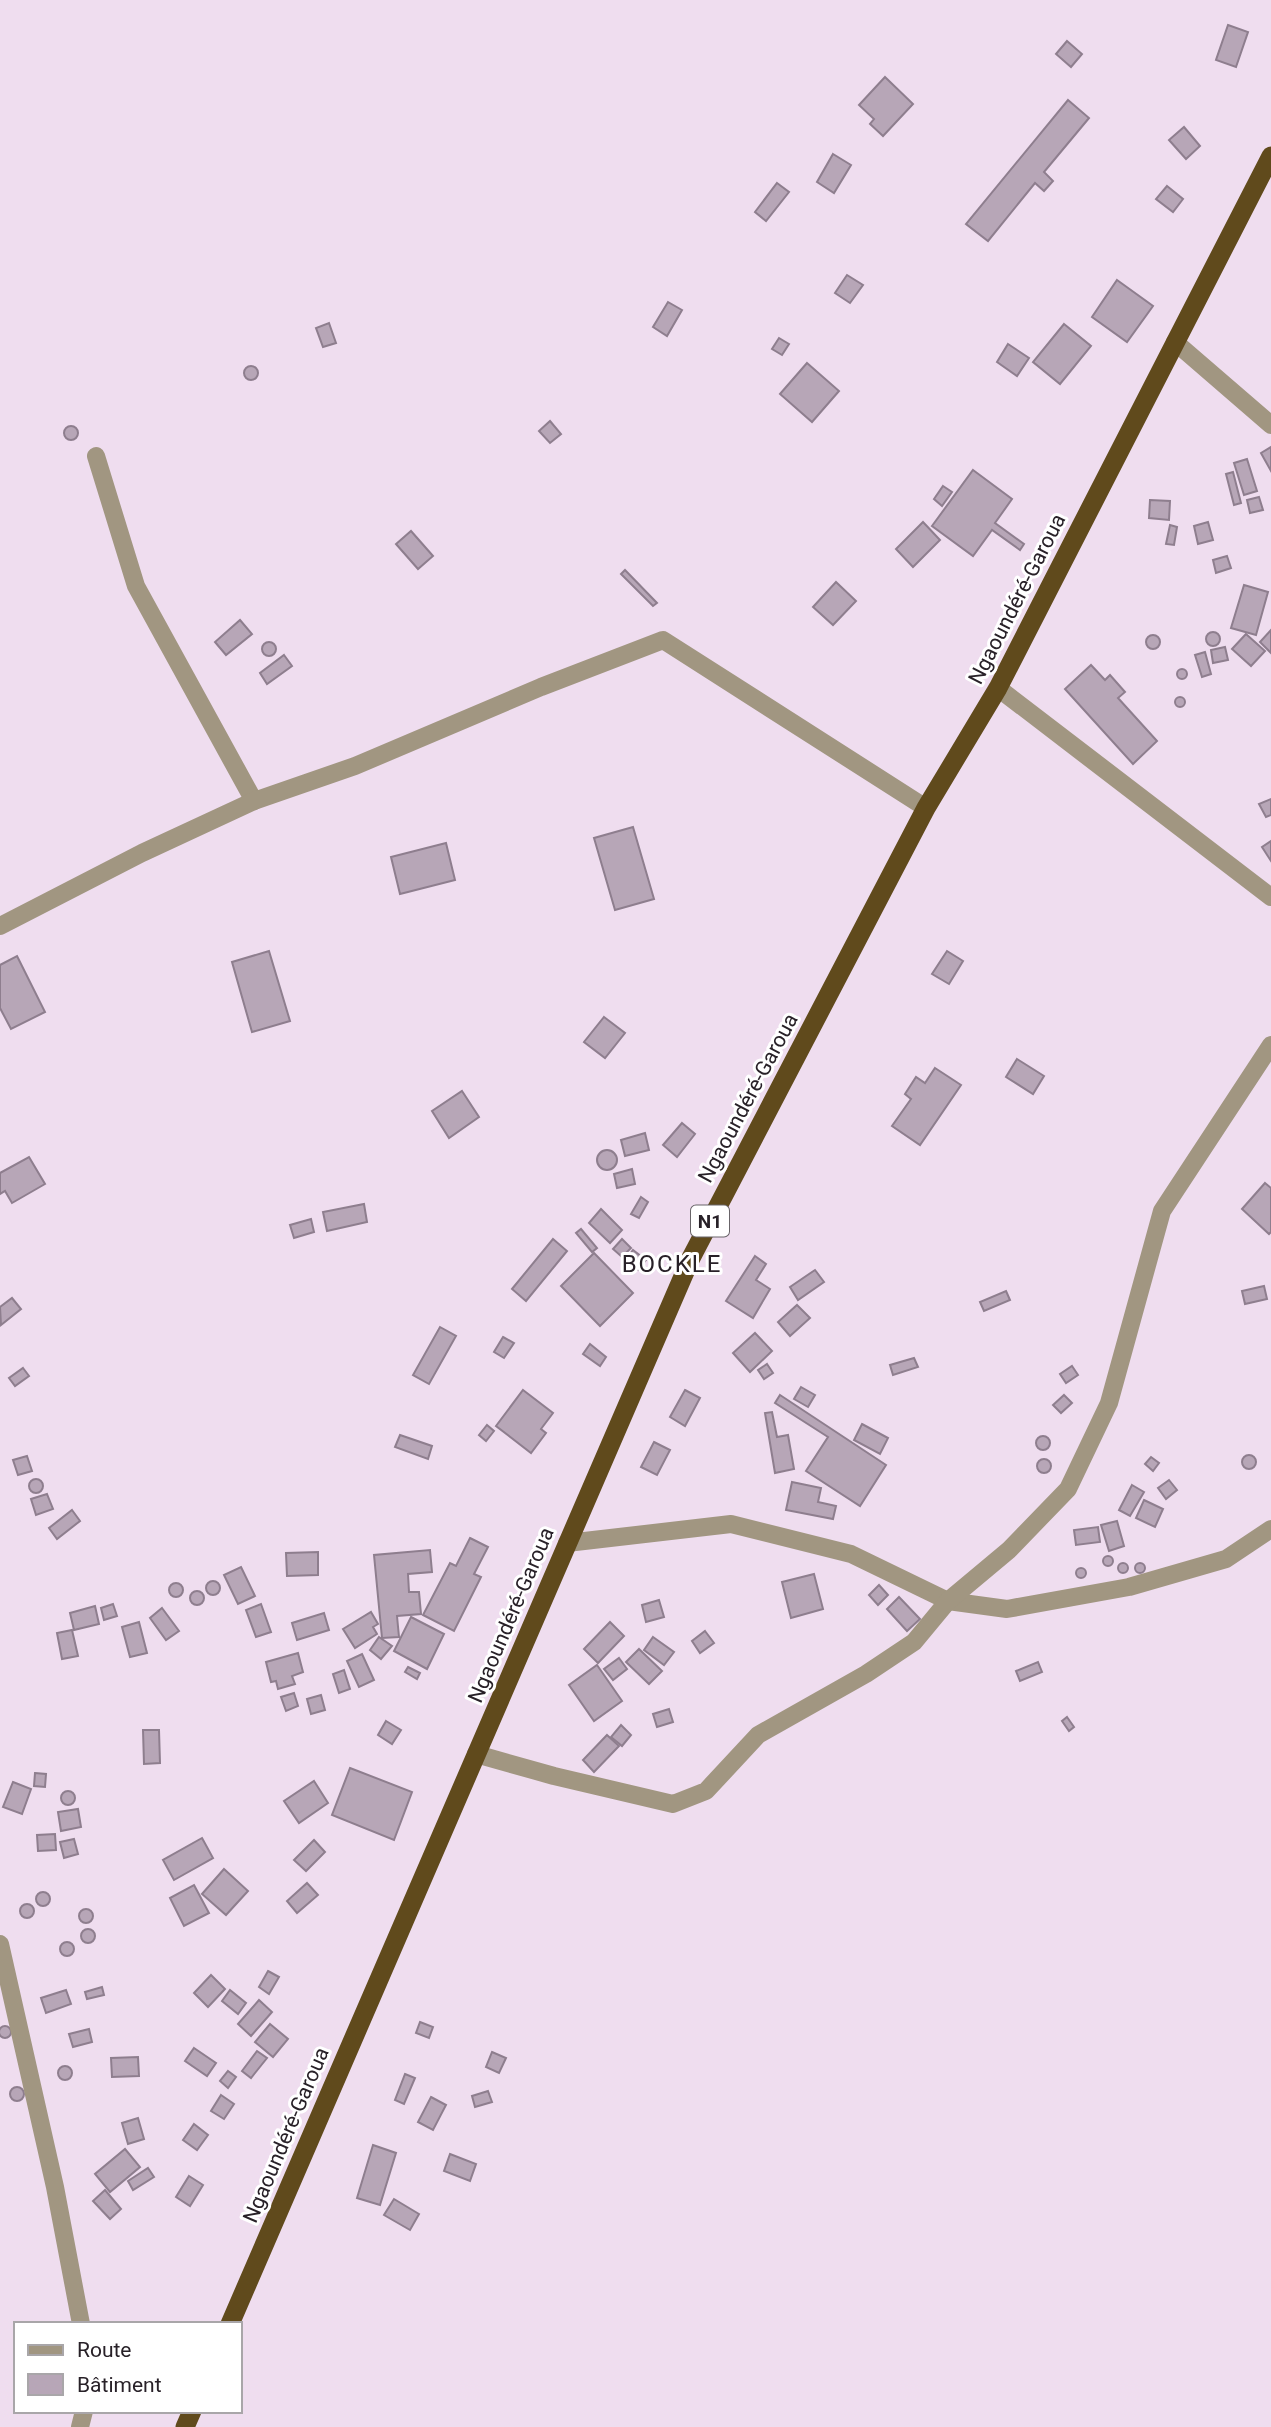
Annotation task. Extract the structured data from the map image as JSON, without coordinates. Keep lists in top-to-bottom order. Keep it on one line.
{"streets":{"highway":["Ngaoundéré-Garoua","N1"]},"districts":["BOCKLE"],"legend":["Route","Bâtiment"]}
